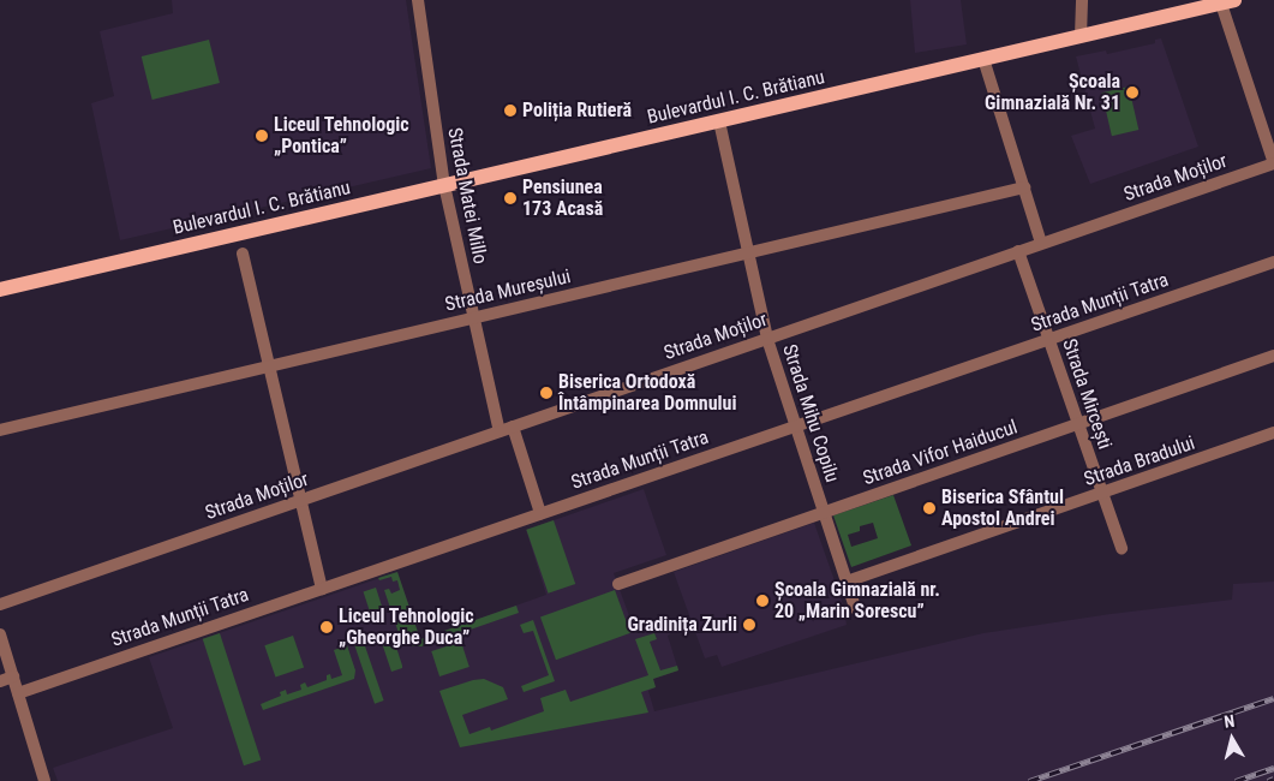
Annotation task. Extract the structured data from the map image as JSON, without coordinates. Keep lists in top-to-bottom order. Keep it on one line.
{"streets":{"main road":["Bulevardul I. C. Brătianu"],"street":["Strada Moților","Strada Matei Millo","Strada Mureșului","Strada Munții Tatra","Strada Mircești","Strada Mihu Copilu","Strada Vifor Haiducul","Strada Bradului"]},"crossings":[["Bulevardul I. C. Brătianu","Strada Matei Millo"],["Bulevardul I. C. Brătianu","Strada Mihu Copilu"],["Strada Moților","Strada Matei Millo"],["Strada Moților","Strada Mircești"],["Strada Moților","Strada Mihu Copilu"],["Strada Matei Millo","Strada Mureșului"],["Strada Mureșului","Strada Mihu Copilu"],["Strada Munții Tatra","Strada Mircești"],["Strada Munții Tatra","Strada Mihu Copilu"],["Strada Mircești","Strada Vifor Haiducul"],["Strada Mircești","Strada Bradului"],["Strada Mihu Copilu","Strada Vifor Haiducul"],["Strada Mihu Copilu","Strada Bradului"]],"places":["Școala Gimnazială Nr. 31","Poliția Rutieră","Liceul Tehnologic „Pontica”","Pensiunea 173 Acasă","Biserica Ortodoxă Întâmpinarea Domnului","Biserica Sfântul Apostol Andrei","Școala Gimnazială nr. 20 „Marin Sorescu”","Gradinița Zurli","Liceul Tehnologic „Gheorghe Duca”"],"north":"top"}
